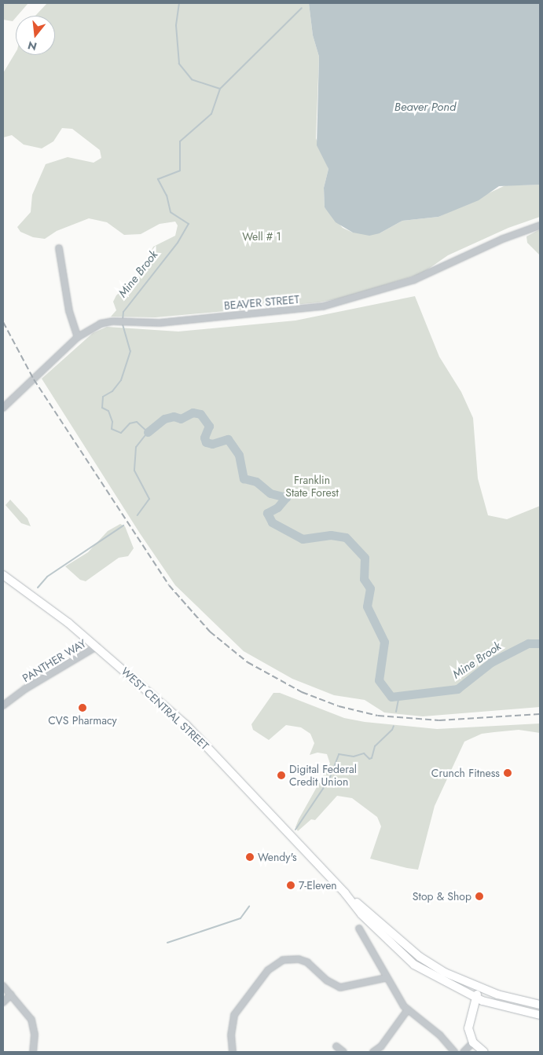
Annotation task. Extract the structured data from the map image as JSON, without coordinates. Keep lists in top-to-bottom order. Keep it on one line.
{"streets":{"main road":["WEST CENTRAL STREET"],"street":["BEAVER STREET","PANTHER WAY"]},"crossings":[["PANTHER WAY","WEST CENTRAL STREET"]],"water":["Beaver Pond","Mine Brook"],"parks":["Well # 1","Franklin State Forest"],"places":["CVS Pharmacy","Crunch Fitness","Digital Federal Credit Union","Wendy's","7-Eleven","Stop & Shop"],"north":"bottom"}
